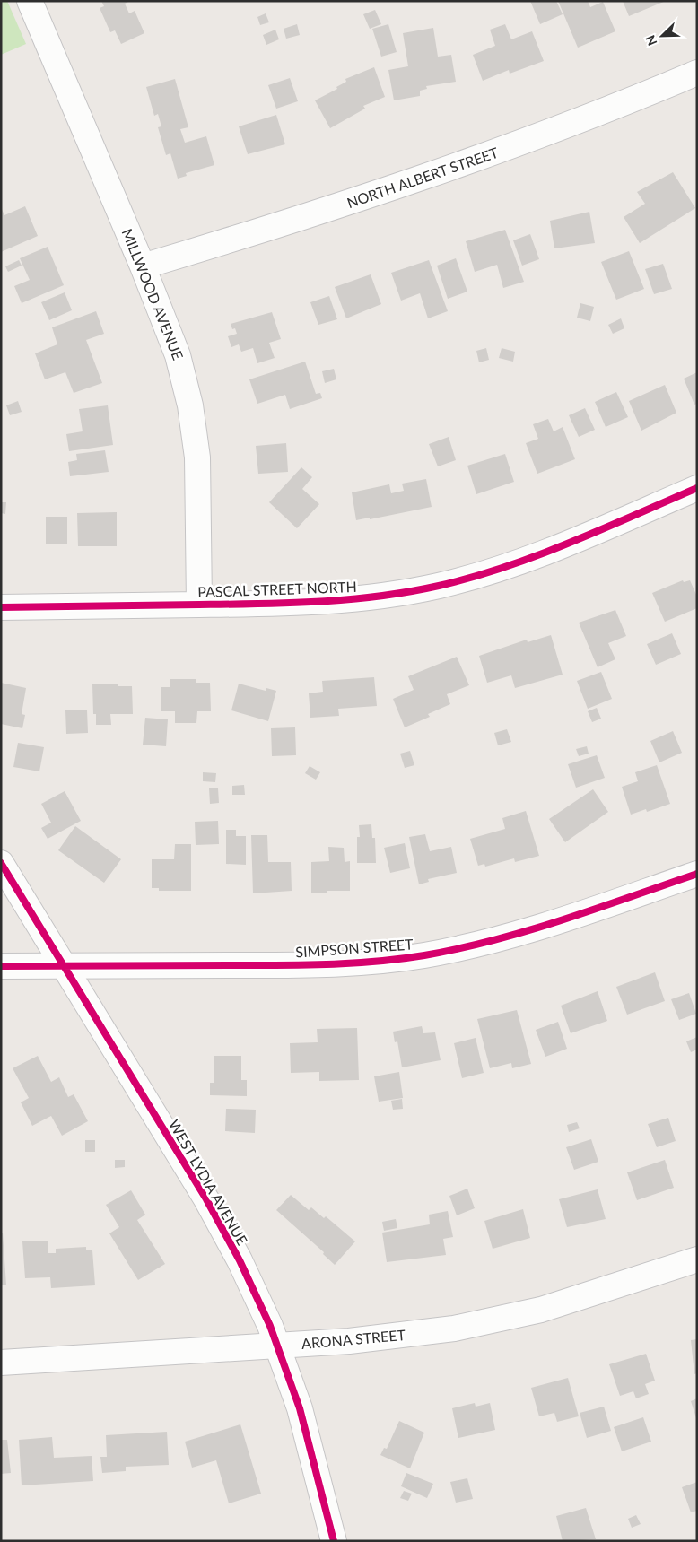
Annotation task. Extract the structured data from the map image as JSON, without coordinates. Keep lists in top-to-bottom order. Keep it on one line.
{"streets":{"street":["NORTH ALBERT STREET","MILLWOOD AVENUE","PASCAL STREET NORTH","SIMPSON STREET","WEST LYDIA AVENUE","ARONA STREET"]},"crossings":[["NORTH ALBERT STREET","MILLWOOD AVENUE"],["MILLWOOD AVENUE","PASCAL STREET NORTH"],["SIMPSON STREET","WEST LYDIA AVENUE"],["WEST LYDIA AVENUE","ARONA STREET"]],"north":"bottom left"}
